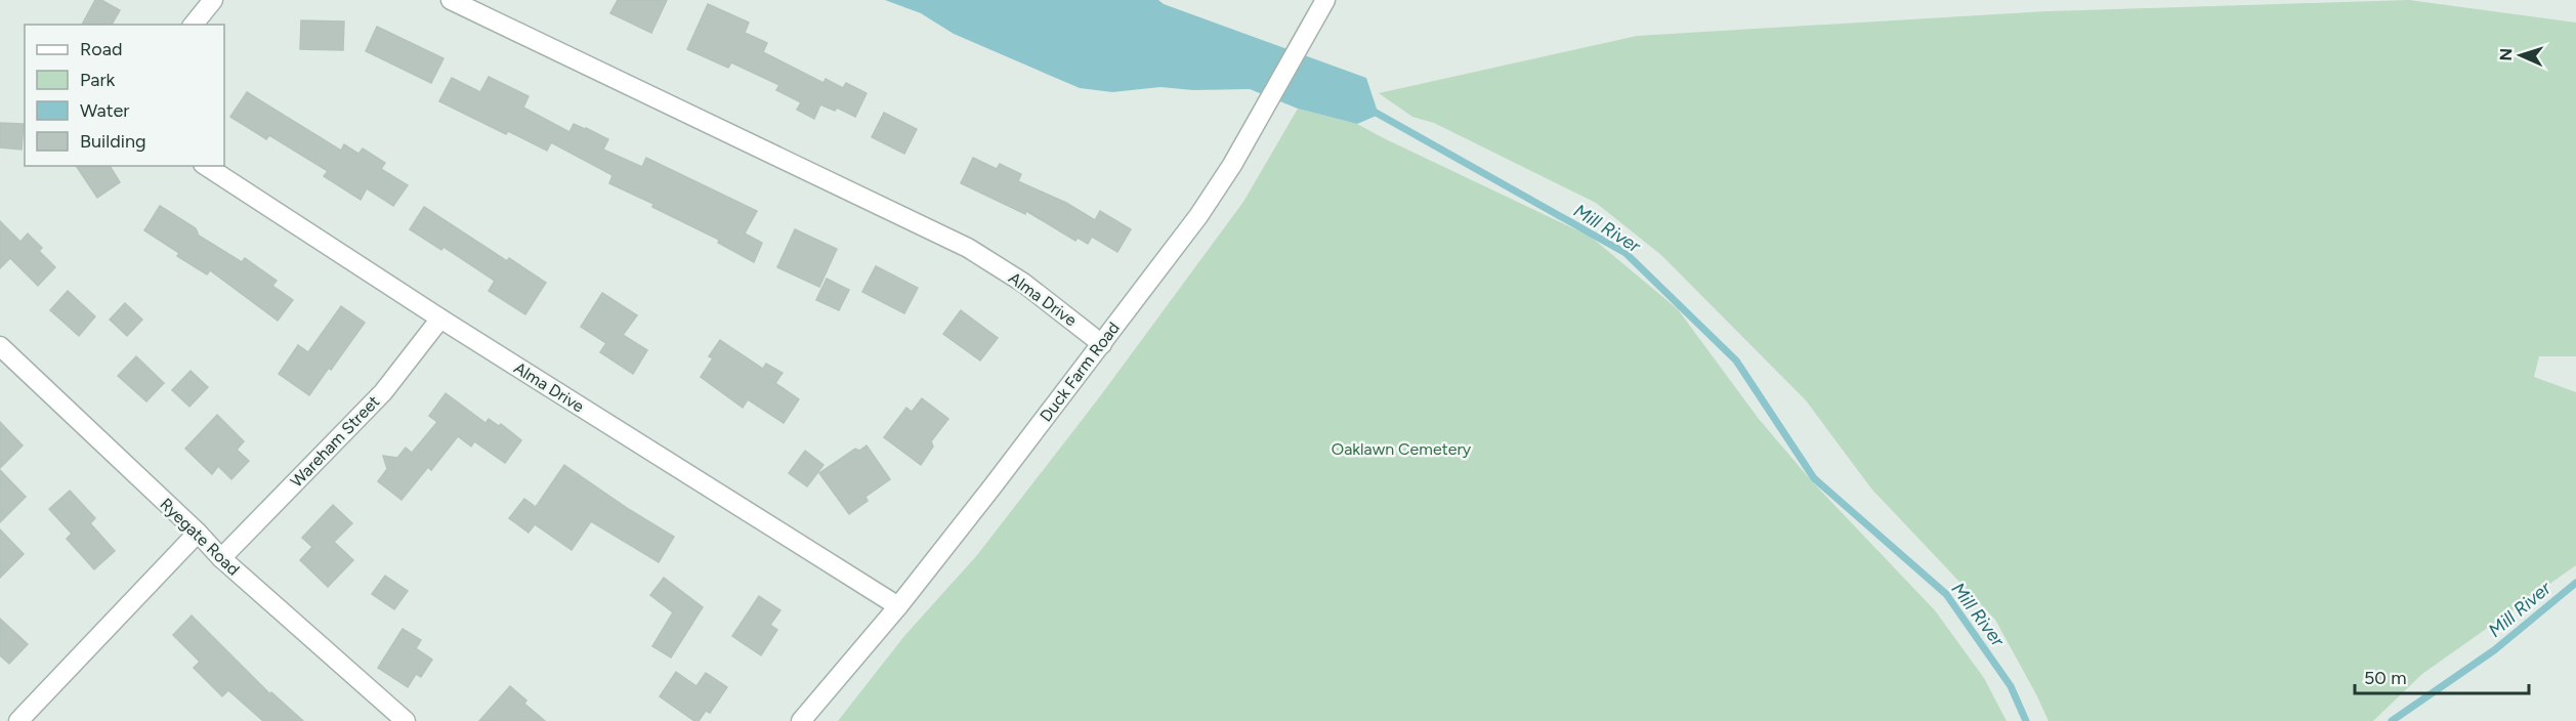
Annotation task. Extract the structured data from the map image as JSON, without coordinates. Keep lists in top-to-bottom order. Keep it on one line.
{"streets":{"street":["Alma Drive","Duck Farm Road","Wareham Street","Ryegate Road"]},"crossings":[["Alma Drive","Duck Farm Road"],["Alma Drive","Wareham Street"],["Wareham Street","Ryegate Road"]],"water":["Mill River"],"parks":["Oaklawn Cemetery"],"legend":["Road","Park","Water","Building"],"scale_bar":"50 m","north":"left"}
